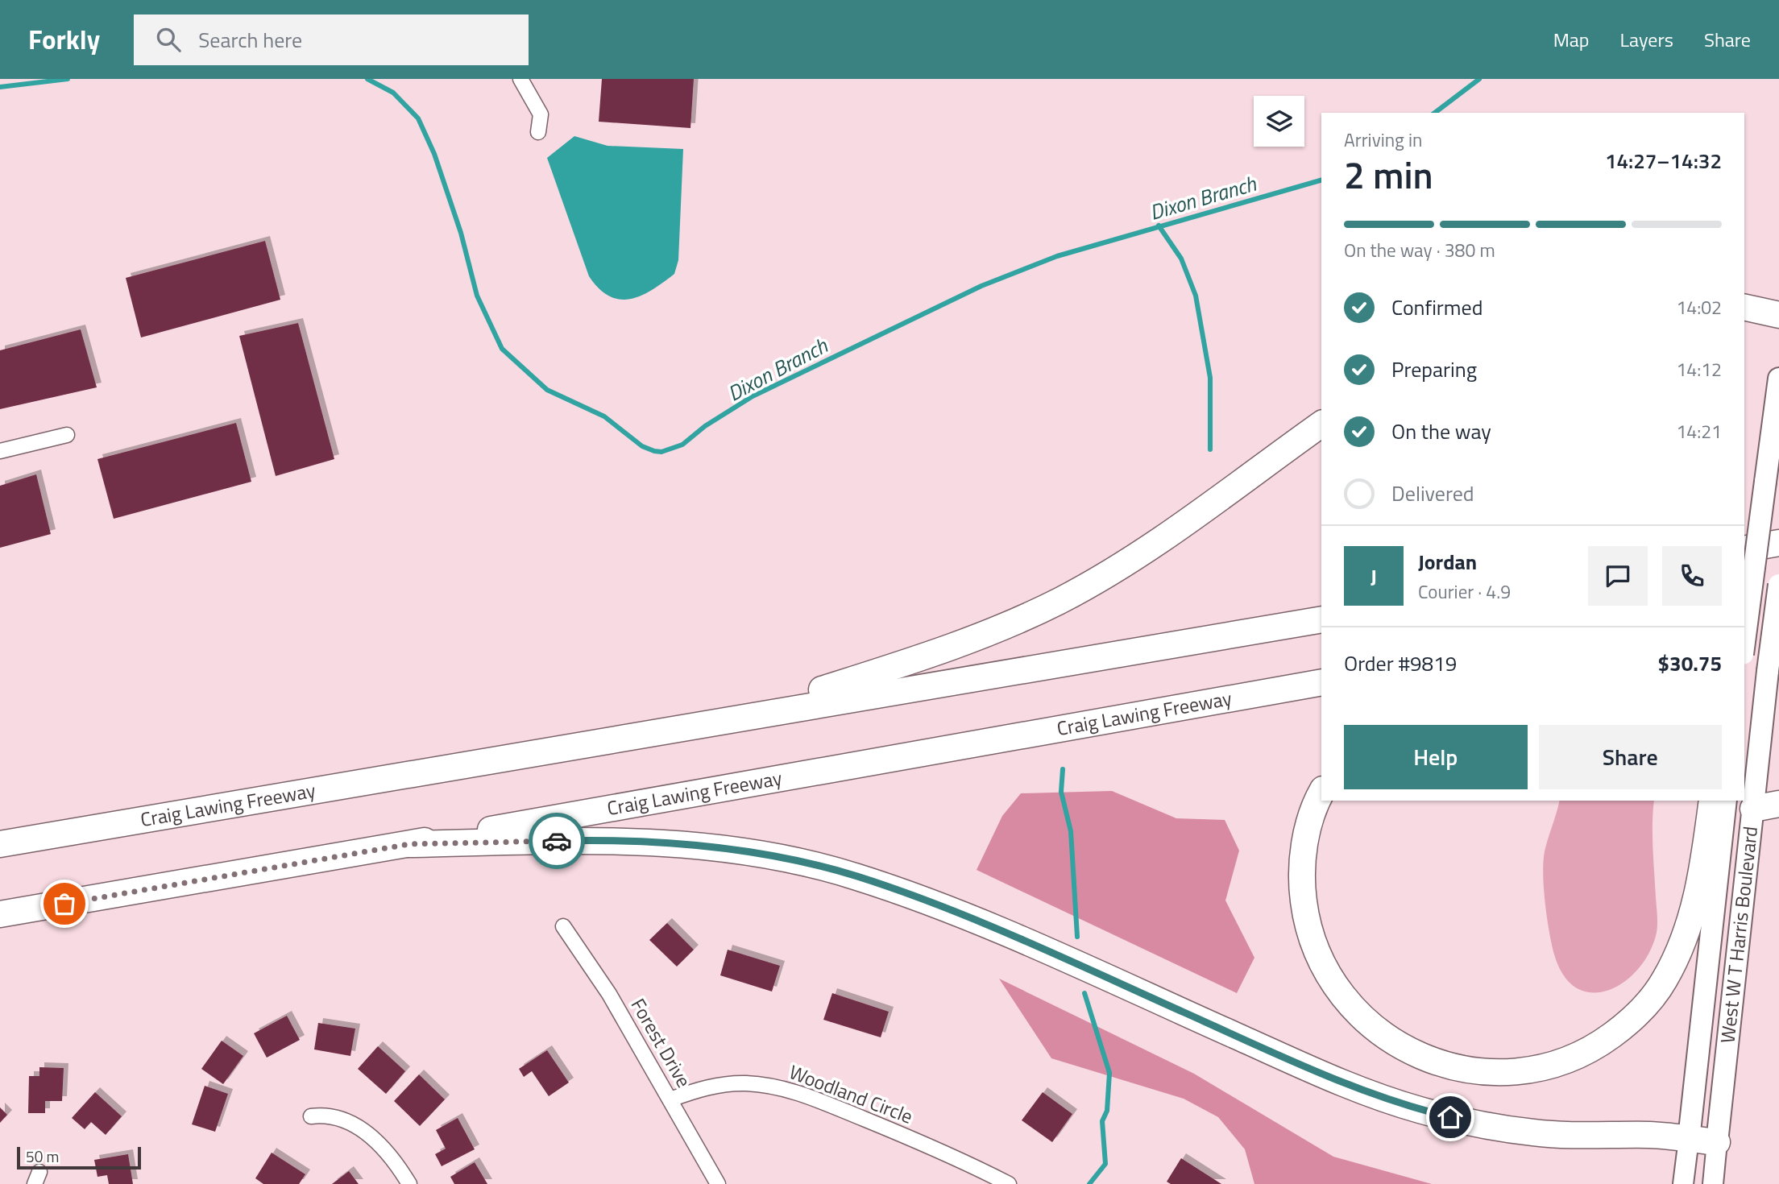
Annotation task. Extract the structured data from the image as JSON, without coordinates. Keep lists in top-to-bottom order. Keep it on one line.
{"streets":{"highway":["Craig Lawing Freeway"],"main road":["West W T Harris Boulevard"],"street":["Forest Drive","Woodland Circle"]},"crossings":[["Forest Drive","Woodland Circle"]],"water":["Dixon Branch"],"scale_bar":"50 m","page":{"header":"Forkly","search":"Search here","nav":["Map","Layers","Share"],"heading":["2 min","Arriving in","14:27–14:32"],"panel":["Jordan","Courier · 4.9","Order #9819","$30.75"],"bar":"On the way · 380 m","list":[["Confirmed","14:02"],["Preparing","14:12"],["On the way","14:21"],"Delivered"],"round":"J","buttons":["Help","Share"],"scale":"50 m"}}
